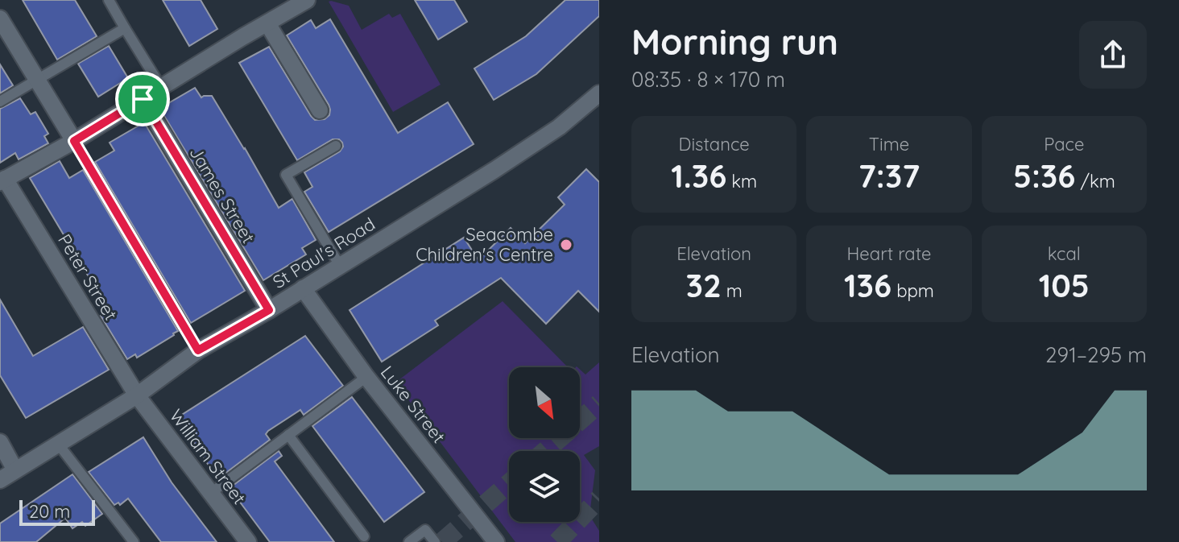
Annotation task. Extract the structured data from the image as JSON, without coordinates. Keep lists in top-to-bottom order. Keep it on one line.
{"streets":{"street":["James Street","St Paul's Road","Peter Street","Luke Street","William Street"]},"crossings":[["James Street","St Paul's Road"],["St Paul's Road","Peter Street"],["St Paul's Road","Luke Street"],["St Paul's Road","William Street"],["Peter Street","William Street"]],"places":["Seacombe Children's Centre"],"scale_bar":"20 m","north":"bottom right","page":{"heading":["Morning run","08:35 · 8 × 170 m"],"stats":[["Distance","1.36 km"],["Time","7:37"],["Pace","5:36 /km"],["Elevation","32 m"],["Heart rate","136 bpm"],["kcal","105"]],"chart":["Elevation","291–295 m"],"scale":"20 m"}}
